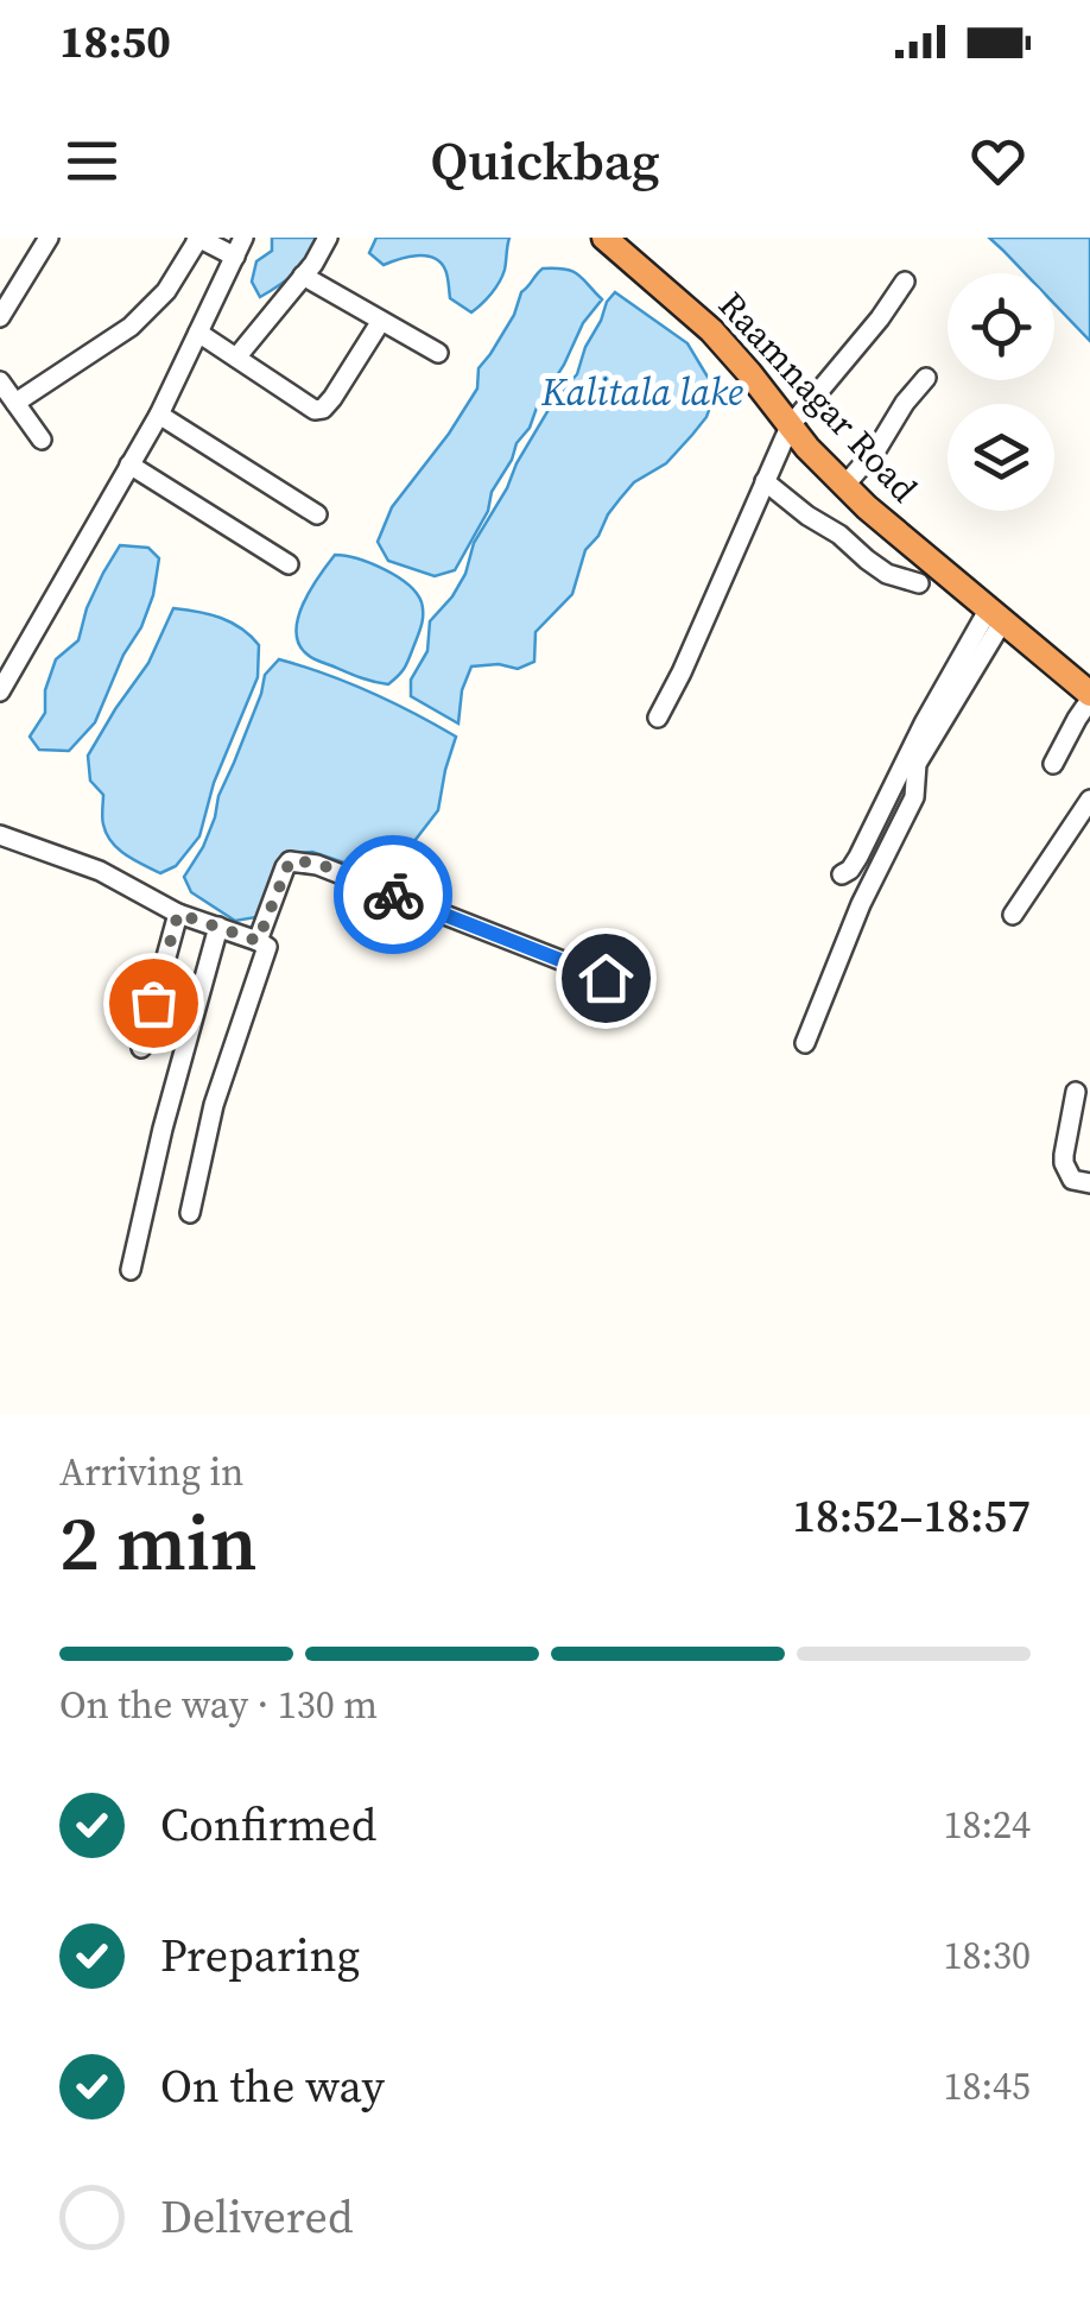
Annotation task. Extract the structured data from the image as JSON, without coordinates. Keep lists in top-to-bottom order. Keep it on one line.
{"streets":{"highway":["Raamnagar Road"]},"water":["Kalitala lake"],"page":{"status":"18:50","header":"Quickbag","heading":["2 min","Arriving in","18:52–18:57"],"bar":"On the way · 130 m","list":[["Confirmed","18:24"],["Preparing","18:30"],["On the way","18:45"],"Delivered"]}}
